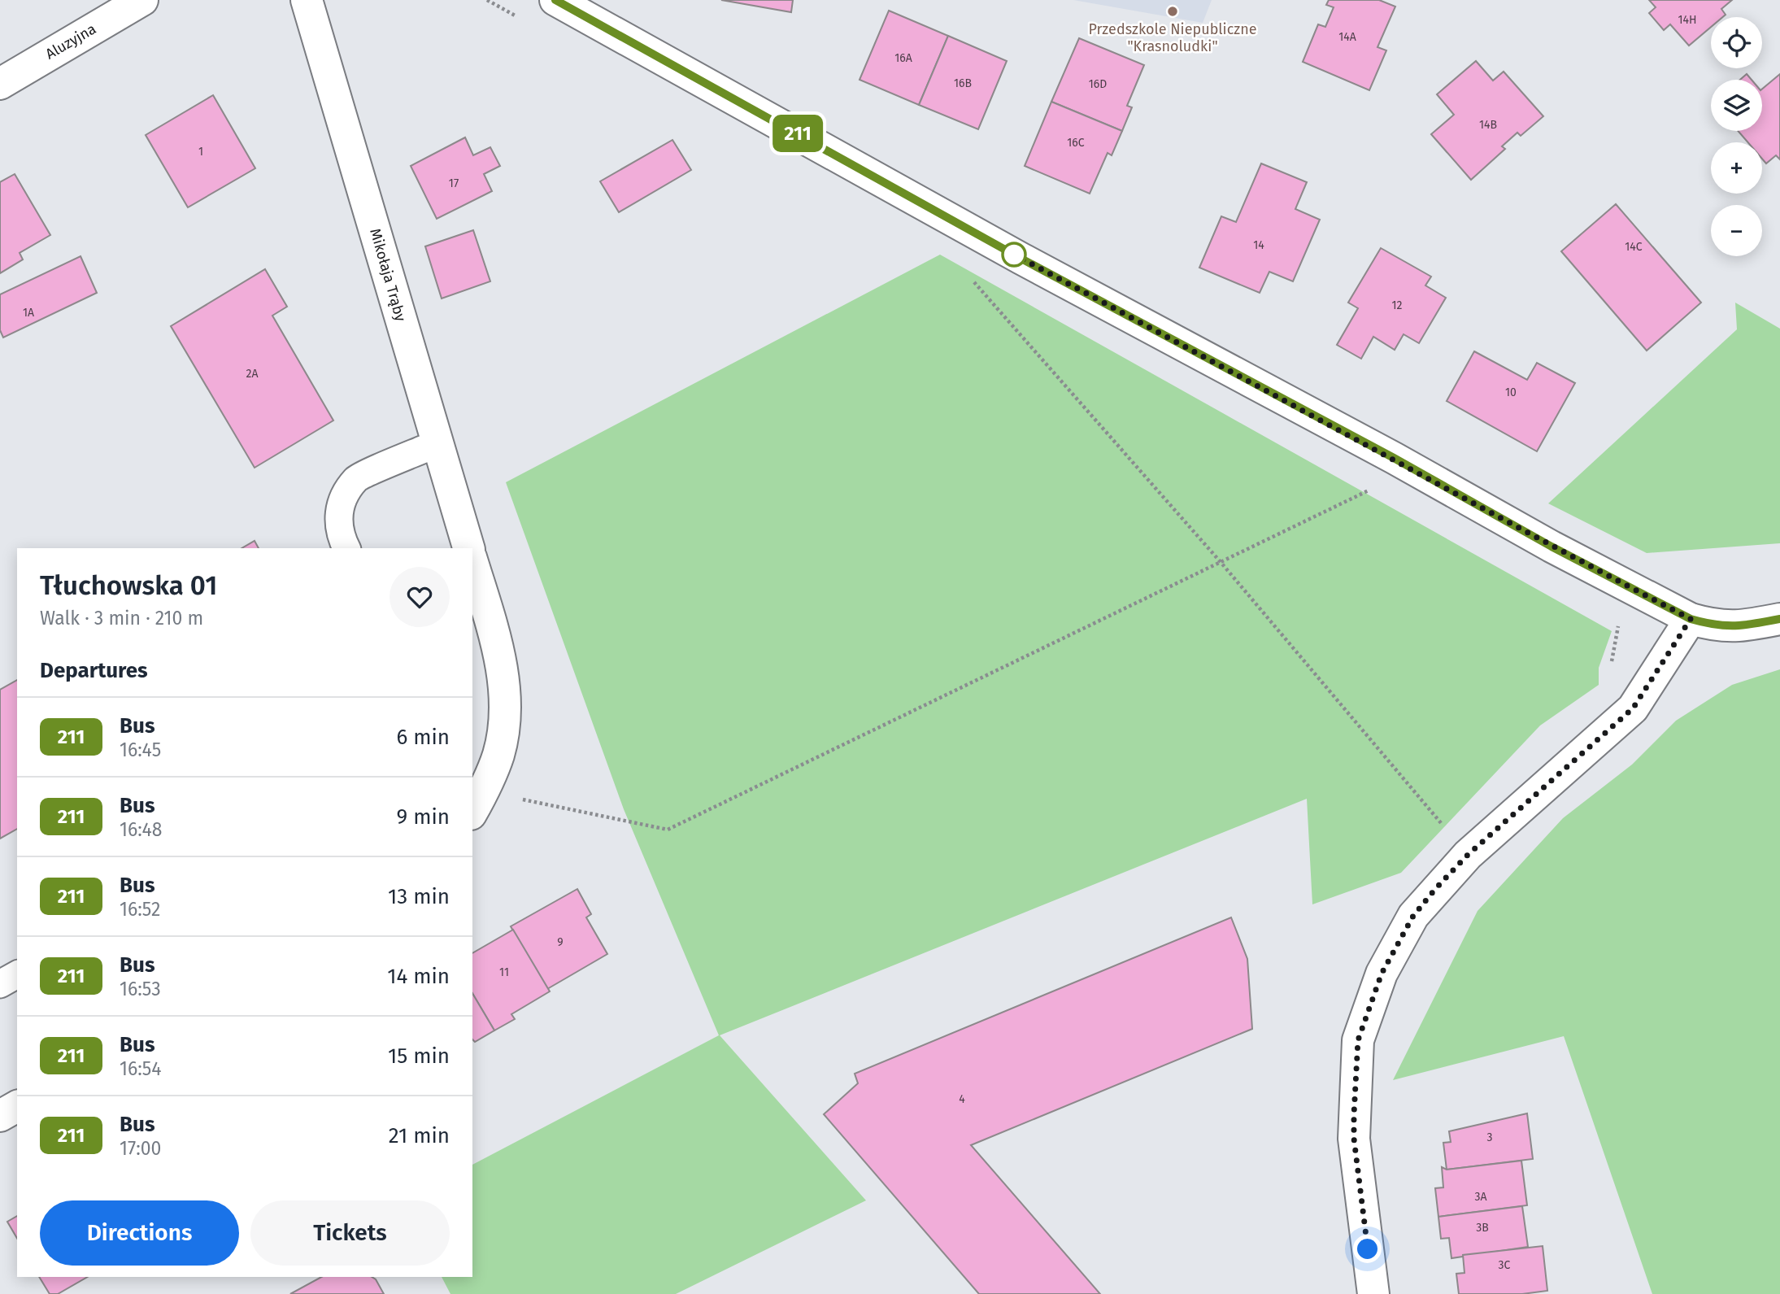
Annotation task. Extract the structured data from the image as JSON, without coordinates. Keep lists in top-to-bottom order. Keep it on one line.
{"streets":{"street":["Aluzyjna","Mikołaja Trąby"]},"places":["Przedszkole Niepubliczne \"Krasnoludki\""],"lines":["bus line 211"],"house_numbers":["14H","14A","16A","16B","16D","14B","16C","1","17","14","14C","12","1A","2A","10","9","11","4","3","3A","3B","3C"],"page":{"on_map":"211","map_buttons":["+","−"],"heading":[["Tłuchowska 01","Walk · 3 min · 210 m"],"Departures"],"list":[{"mark":"211","name":"Bus","note":"16:45","value":"6 min"},{"mark":"211","name":"Bus","note":"16:48","value":"9 min"},{"mark":"211","name":"Bus","note":"16:52","value":"13 min"},{"mark":"211","name":"Bus","note":"16:53","value":"14 min"},{"mark":"211","name":"Bus","note":"16:54","value":"15 min"},{"mark":"211","name":"Bus","note":"17:00","value":"21 min"}],"buttons":["Directions","Tickets"]}}
